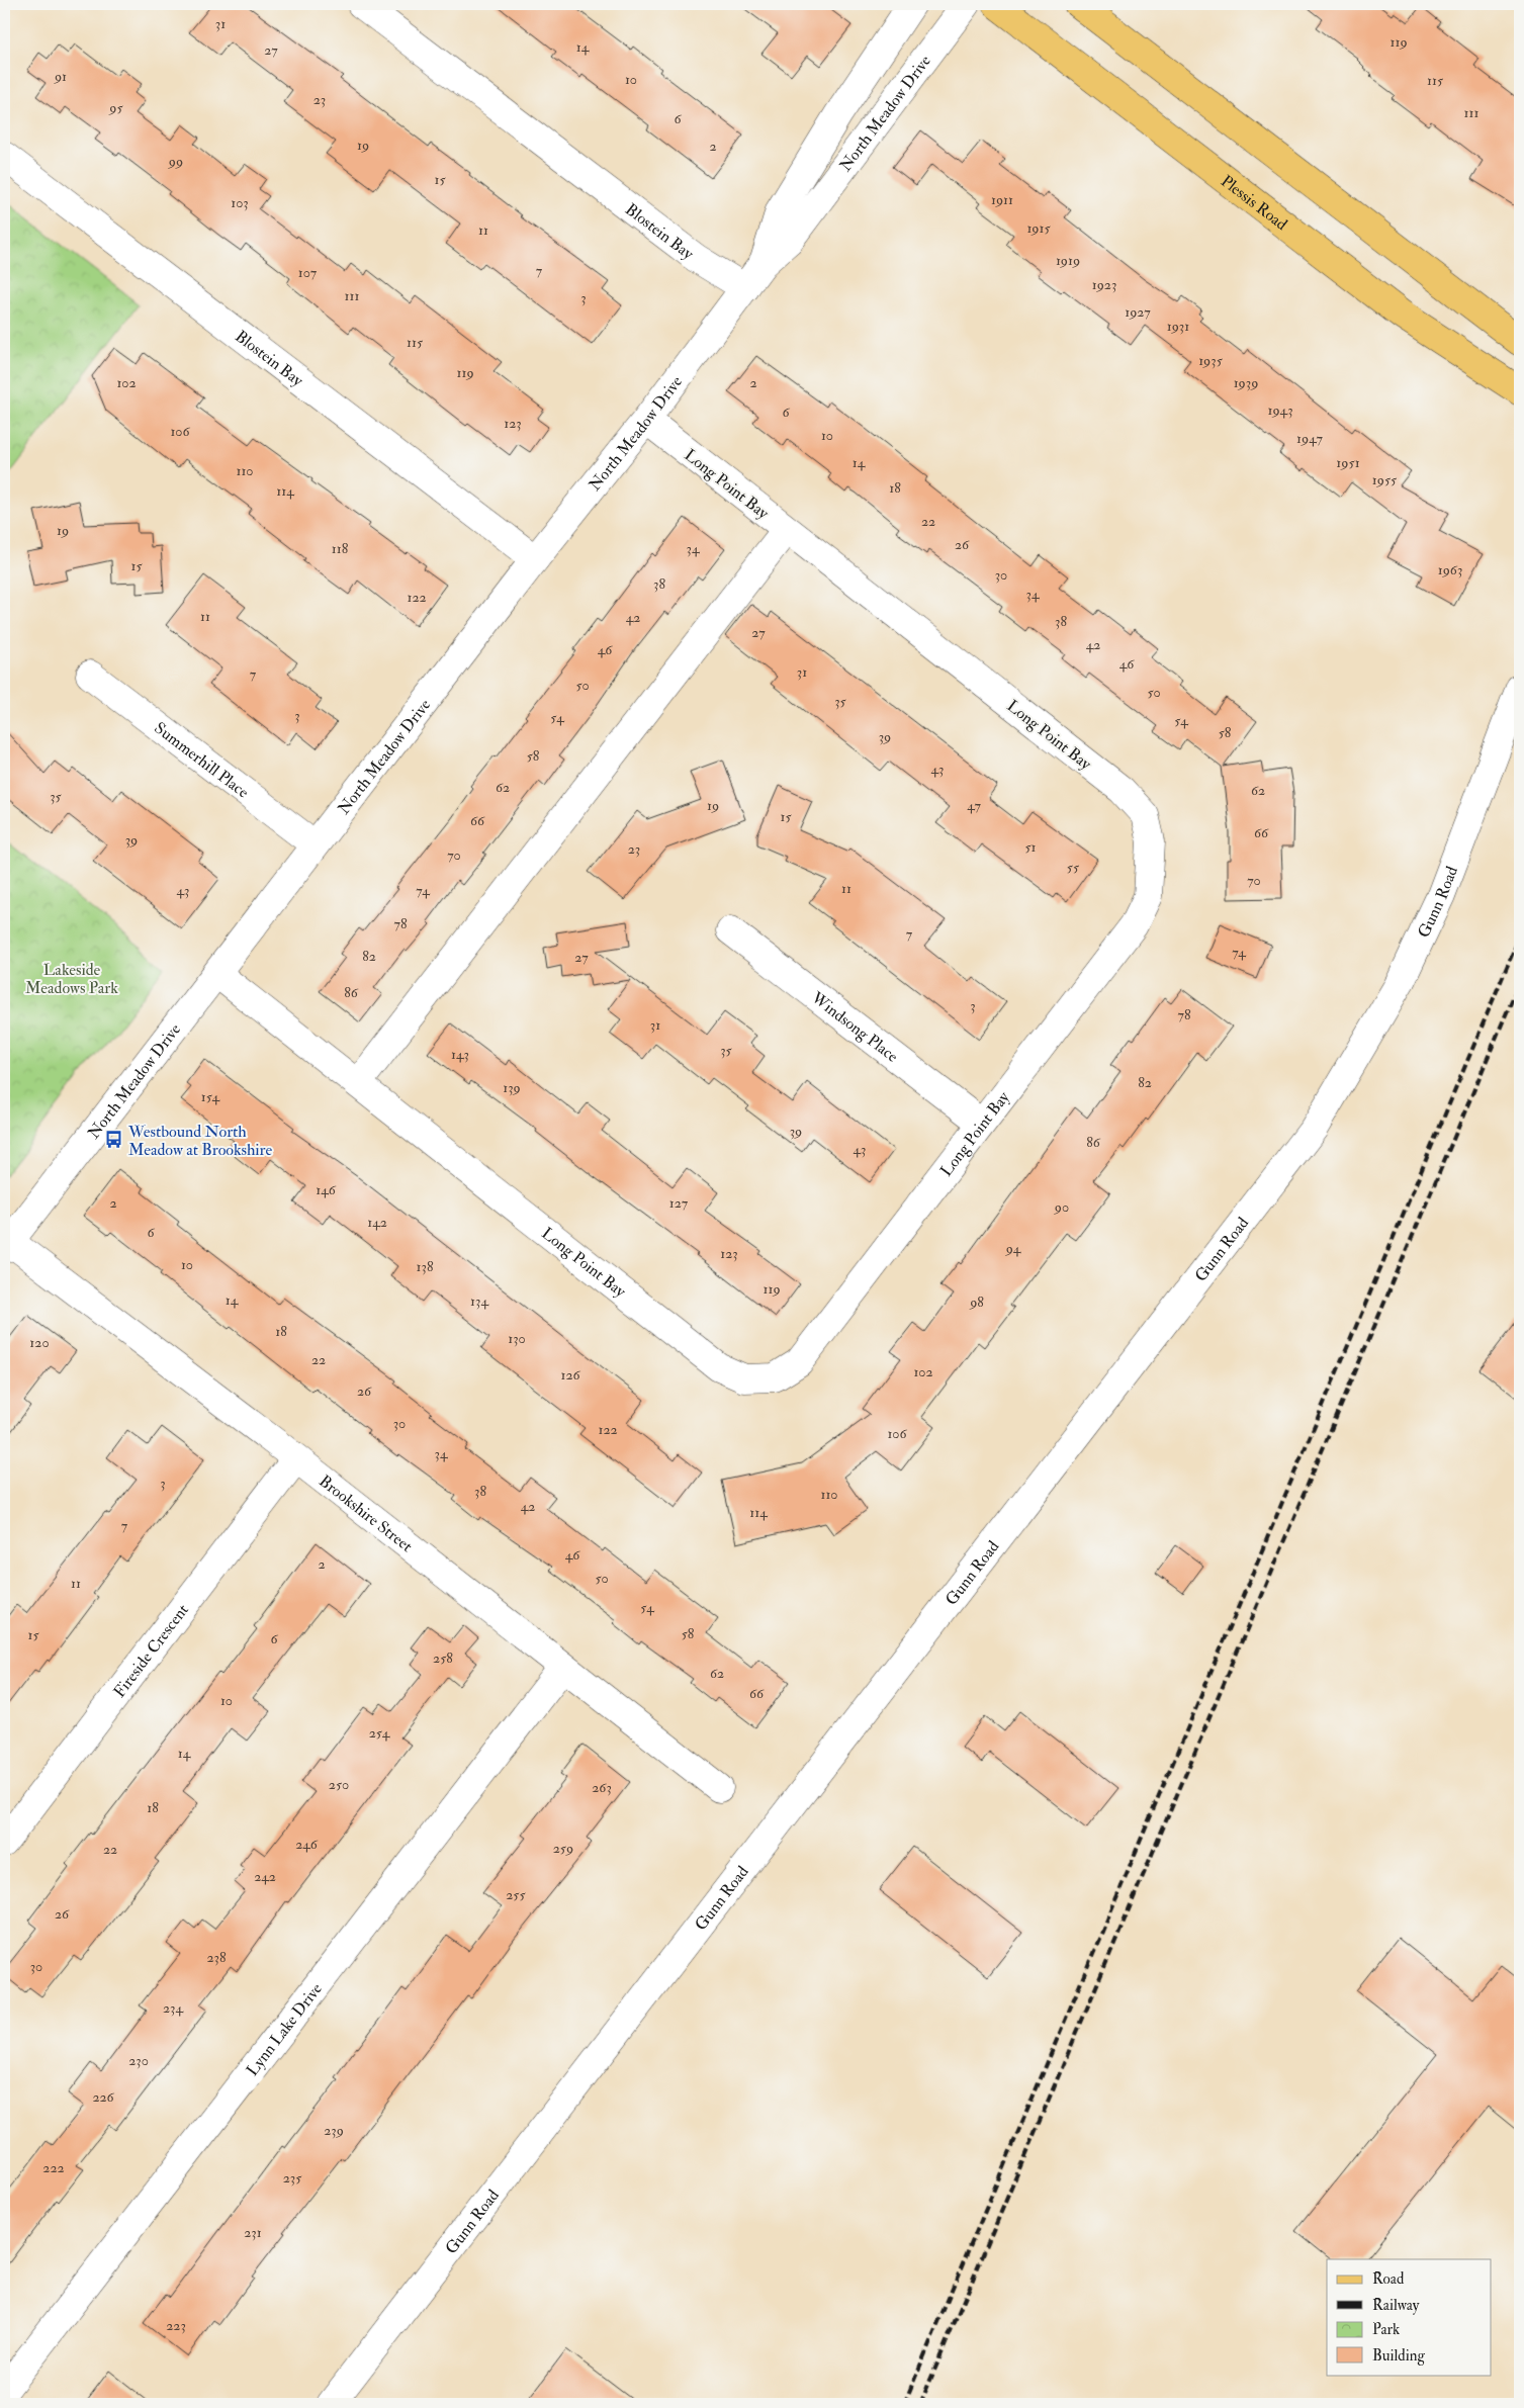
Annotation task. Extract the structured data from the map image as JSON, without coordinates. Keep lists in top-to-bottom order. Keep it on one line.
{"streets":{"main road":["Plessis Road"],"street":["North Meadow Drive","Blostein Bay","Long Point Bay","Summerhill Place","Gunn Road","Windsong Place","Brookshire Street","Fireside Crescent","Lynn Lake Drive"]},"crossings":[["North Meadow Drive","Blostein Bay"],["North Meadow Drive","Long Point Bay"],["North Meadow Drive","Summerhill Place"],["North Meadow Drive","Brookshire Street"],["Long Point Bay","Windsong Place"],["Brookshire Street","Fireside Crescent"],["Brookshire Street","Lynn Lake Drive"]],"parks":["Lakeside Meadows Park"],"places":{"bus stop":["Westbound North Meadow at Brookshire"]},"house_numbers":["31","119","14","27","91","10","115","23","95","111","6","19","2","99","15","1911","103","1915","11","1919","7","107","1923","111","3","1927","1931","115","1935","119","102","2","1939","1943","6","123","106","10","1947","14","1951","110","1955","18","114","22","19","26","118","34","15","1963","30","38","34","122","11","42","38","27","42","46","46","31","7","50","50","35","3","54","54","58","39","58","43","62","62","35","19","47","15","66","66","39","51","23","70","55","70","11","43","74","78","7","74","82","27","86","3","78","31","35","143","82","139","154","39","86","43","146","2","127","90","142","6","94","123","10","138","119","14","134","98","18","130","120","22","102","126","26","30","122","106","34","3","38","110","42","114","7","46","2","50","11","54","58","15","6","258","62","66","10","254","14","250","263","18","246","259","22","242","255","26","238","30","234","230","226","239","222","235","231","223"],"legend":["Road","Railway","Park","Building"]}
